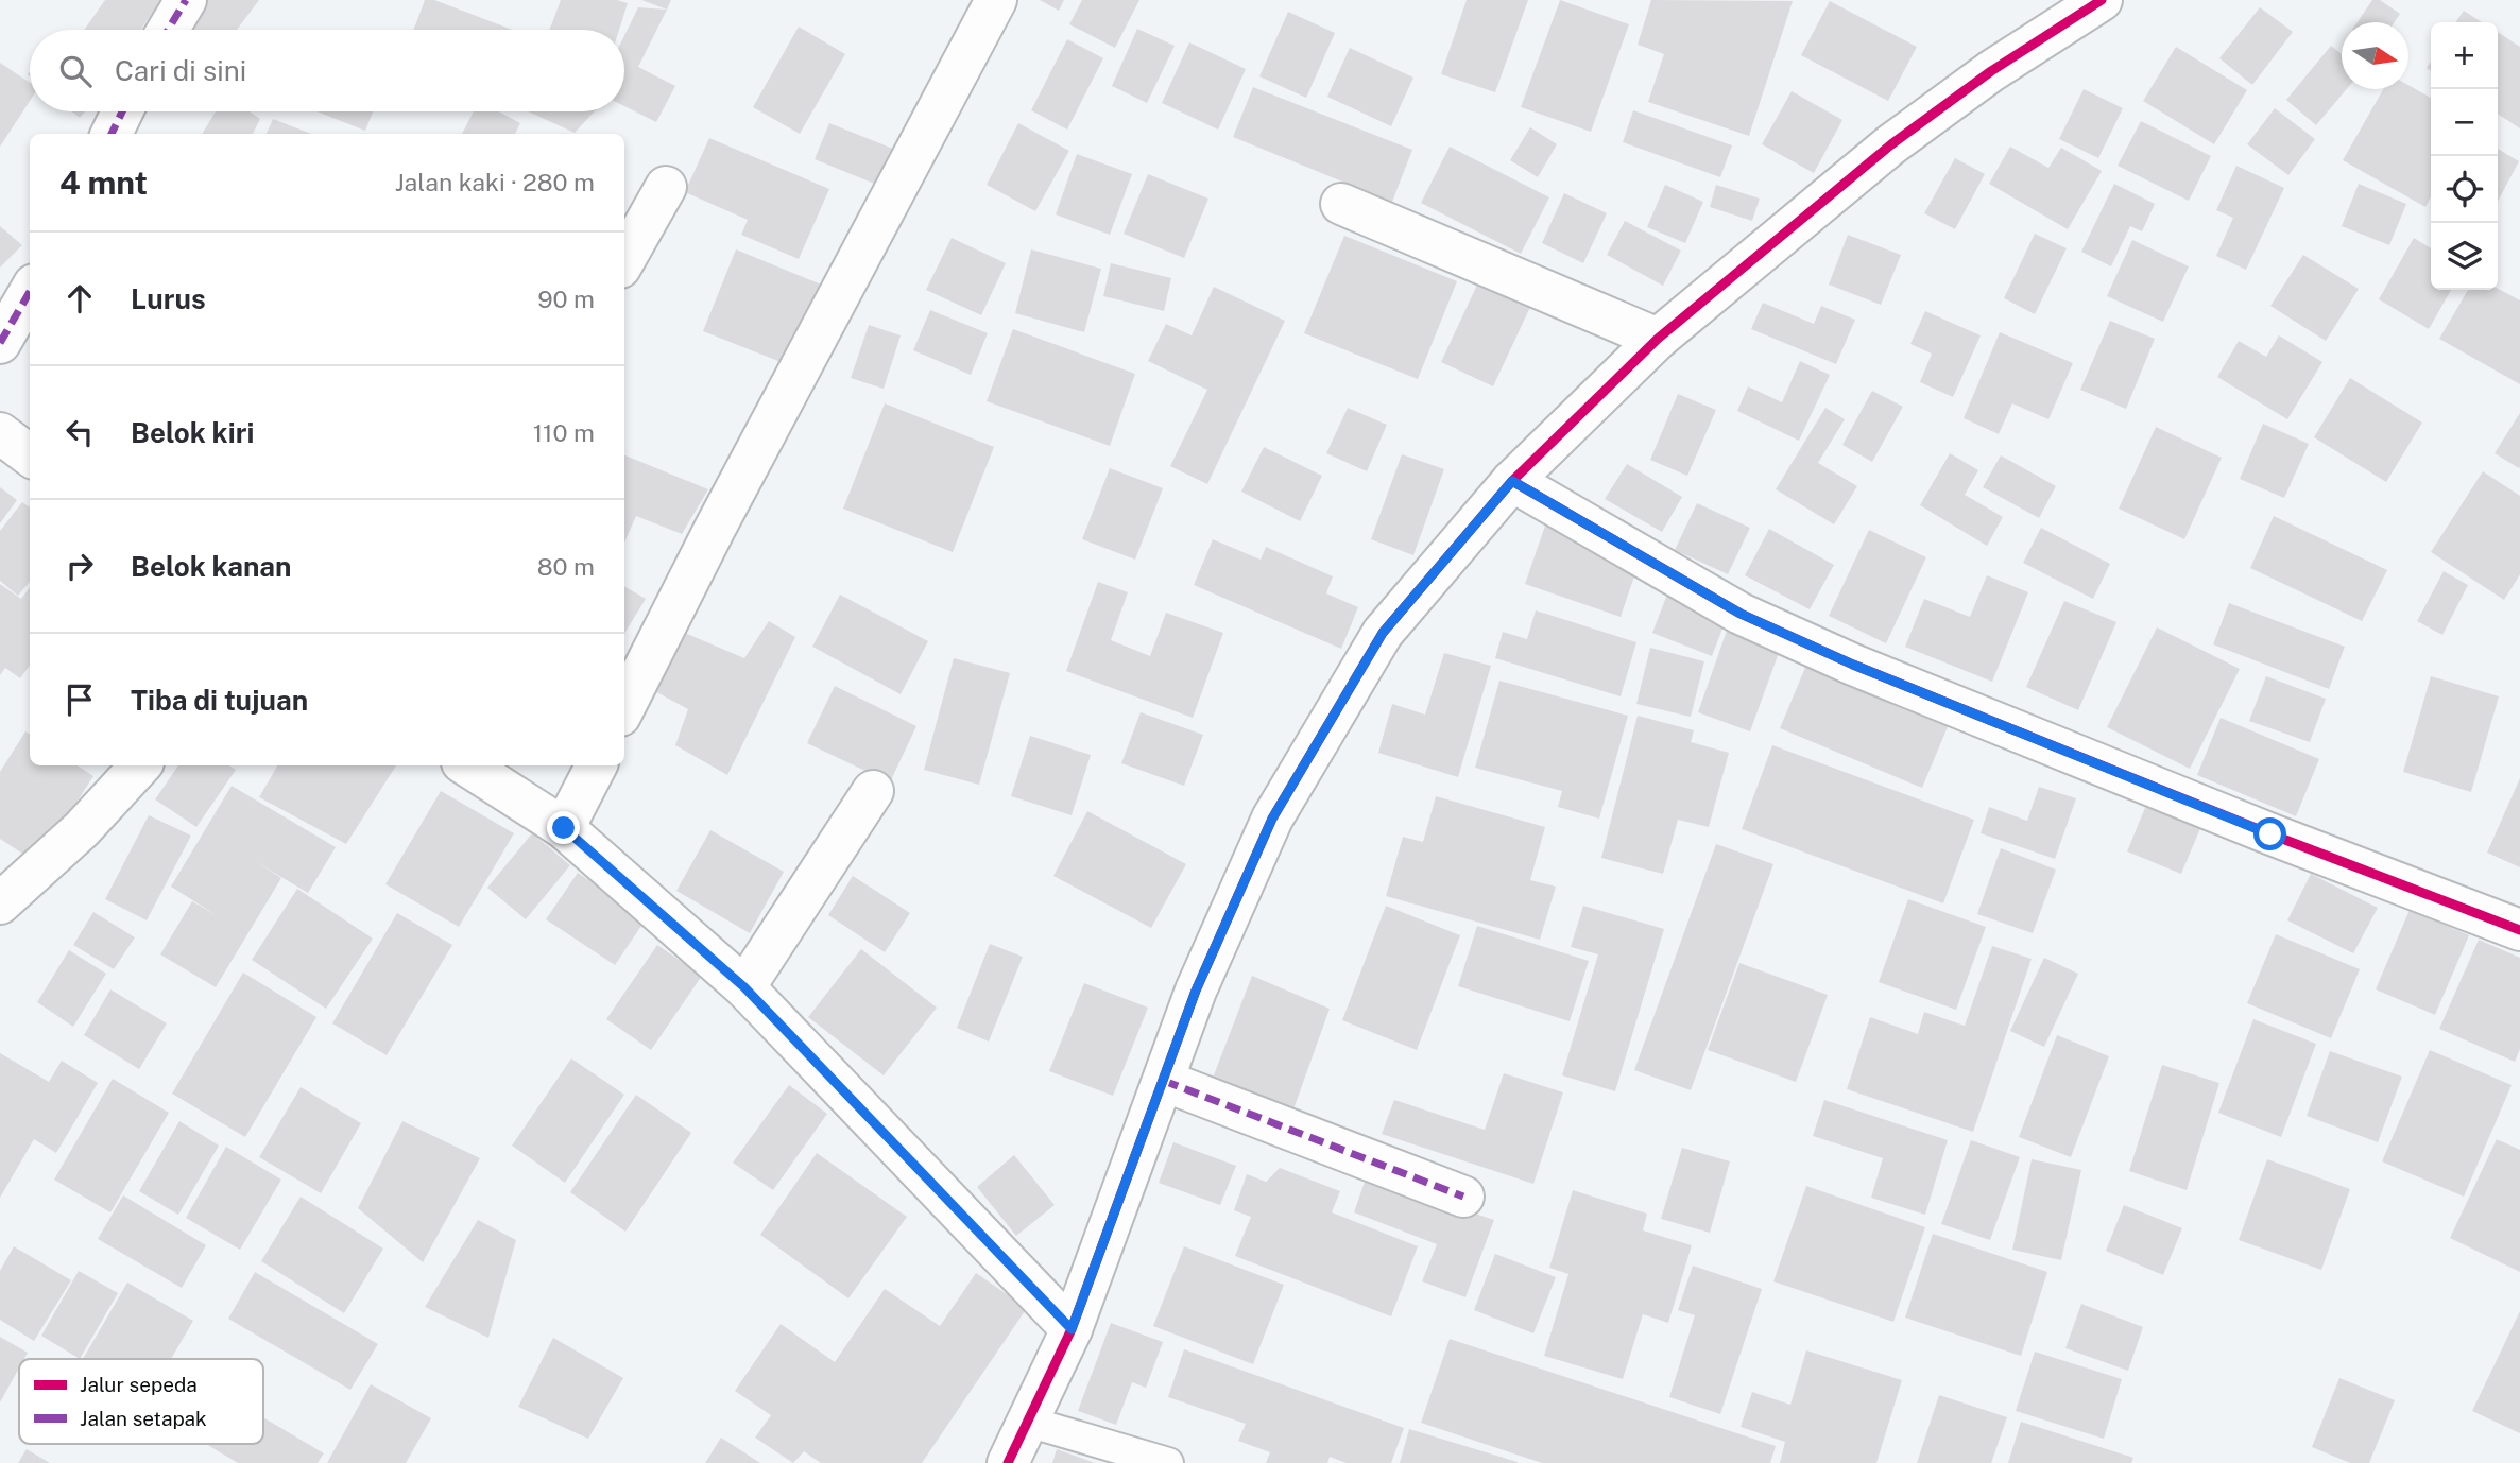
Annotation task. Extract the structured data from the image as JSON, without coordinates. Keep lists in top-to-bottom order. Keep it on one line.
{"legend":["Jalur sepeda","Jalan setapak"],"north":"right","page":{"map_buttons":["+","−"],"search":"Cari di sini","heading":["4 mnt","Jalan kaki · 280 m"],"list":[["Lurus","90 m"],["Belok kiri","110 m"],["Belok kanan","80 m"],"Tiba di tujuan"]}}
